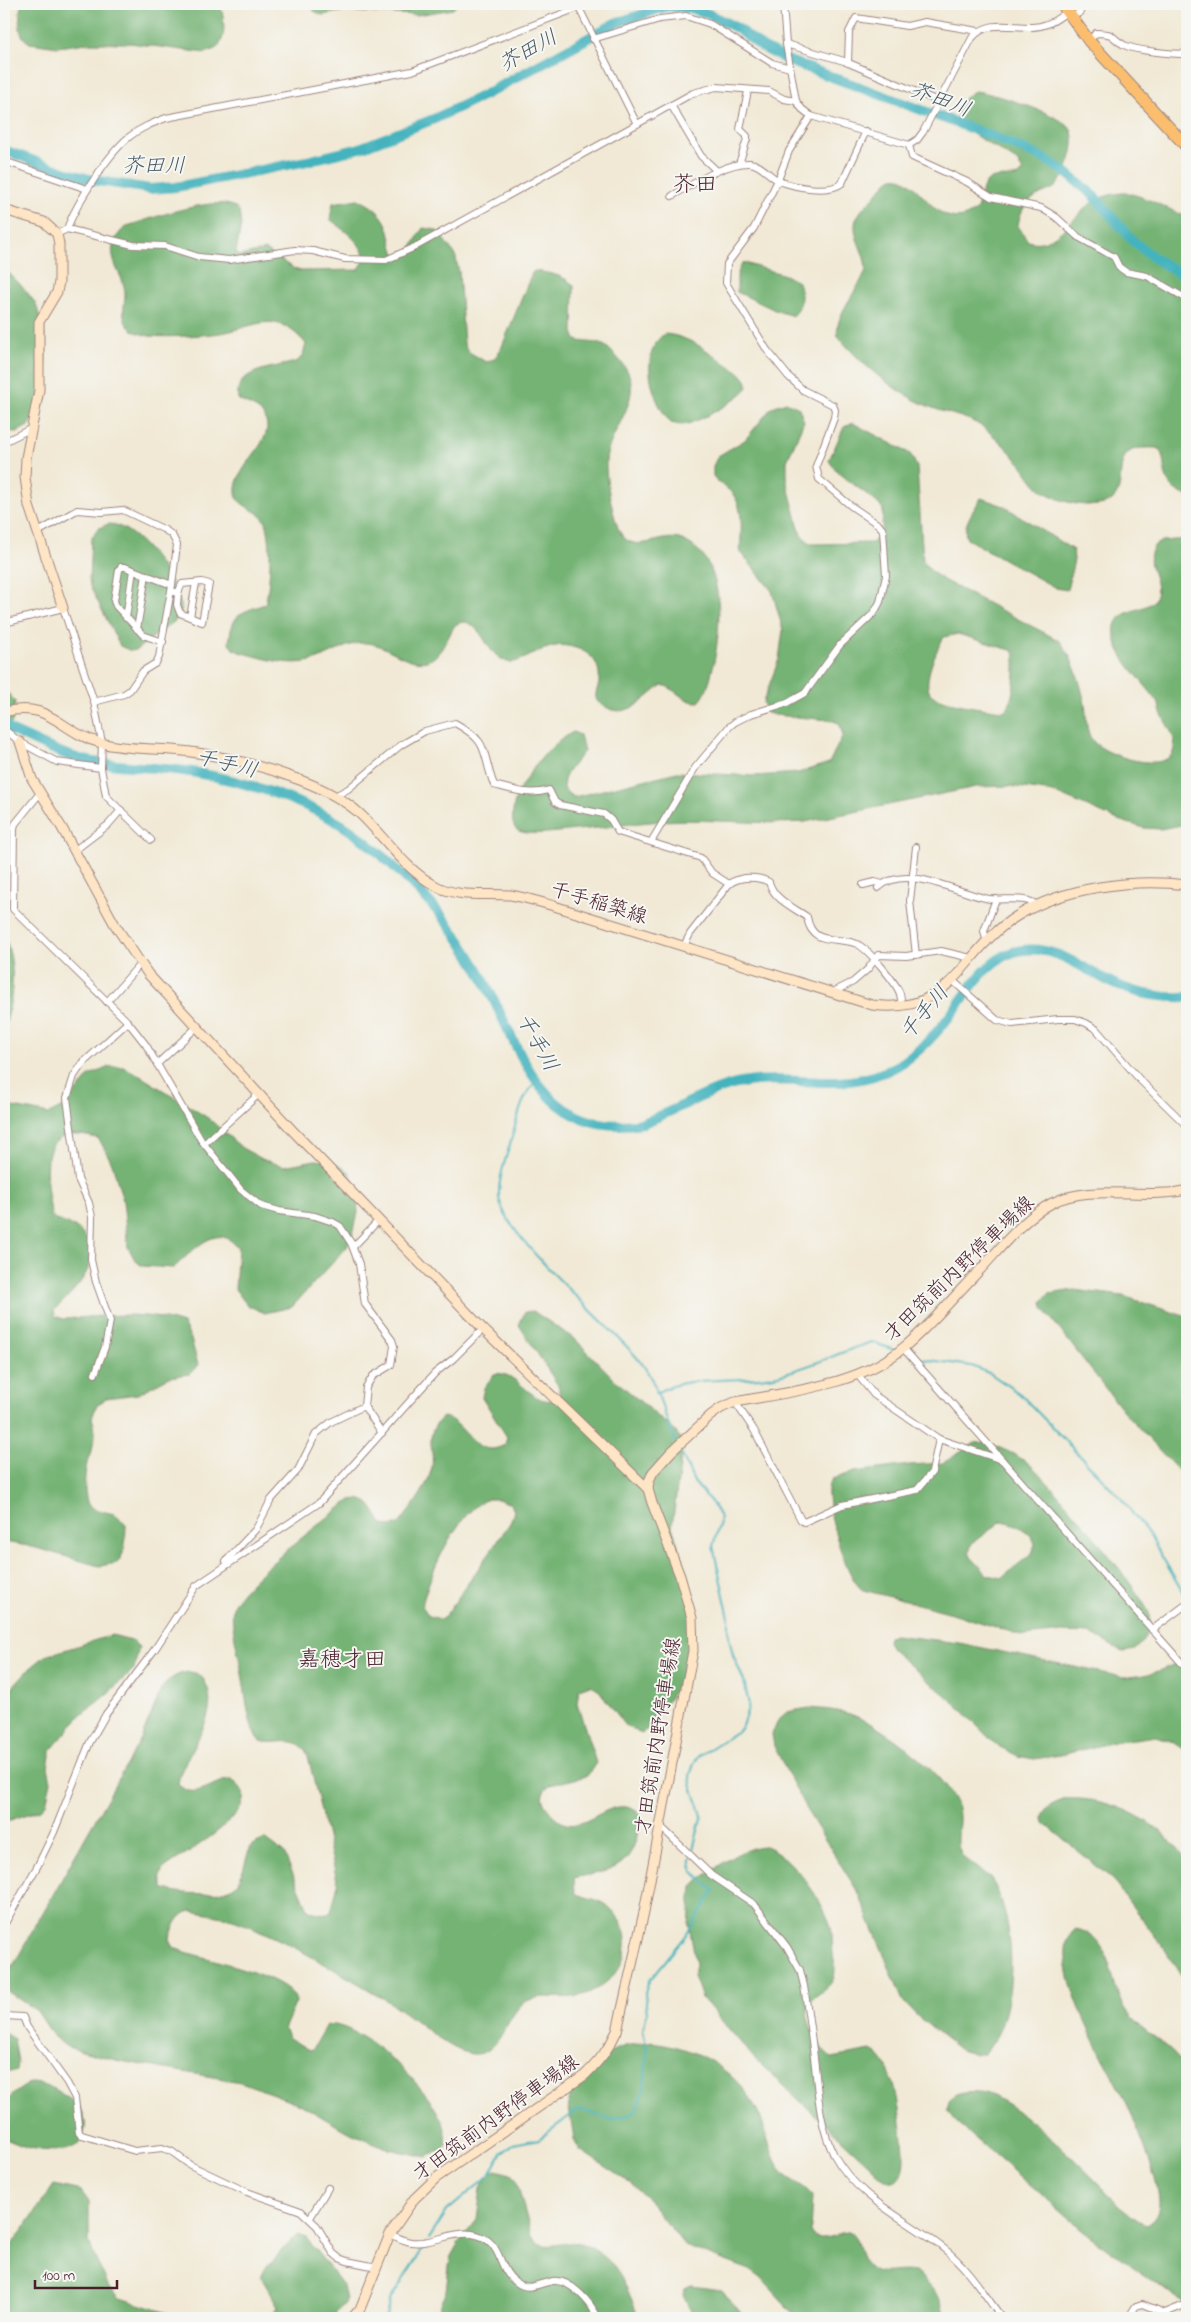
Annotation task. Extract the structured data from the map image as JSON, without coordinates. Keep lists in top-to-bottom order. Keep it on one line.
{"streets":{"main road":["千手稲築線","才田筑前内野停車場線"]},"districts":["芥田","嘉穂才田"],"water":["芥田川","千手川"],"scale_bar":"100 m"}
